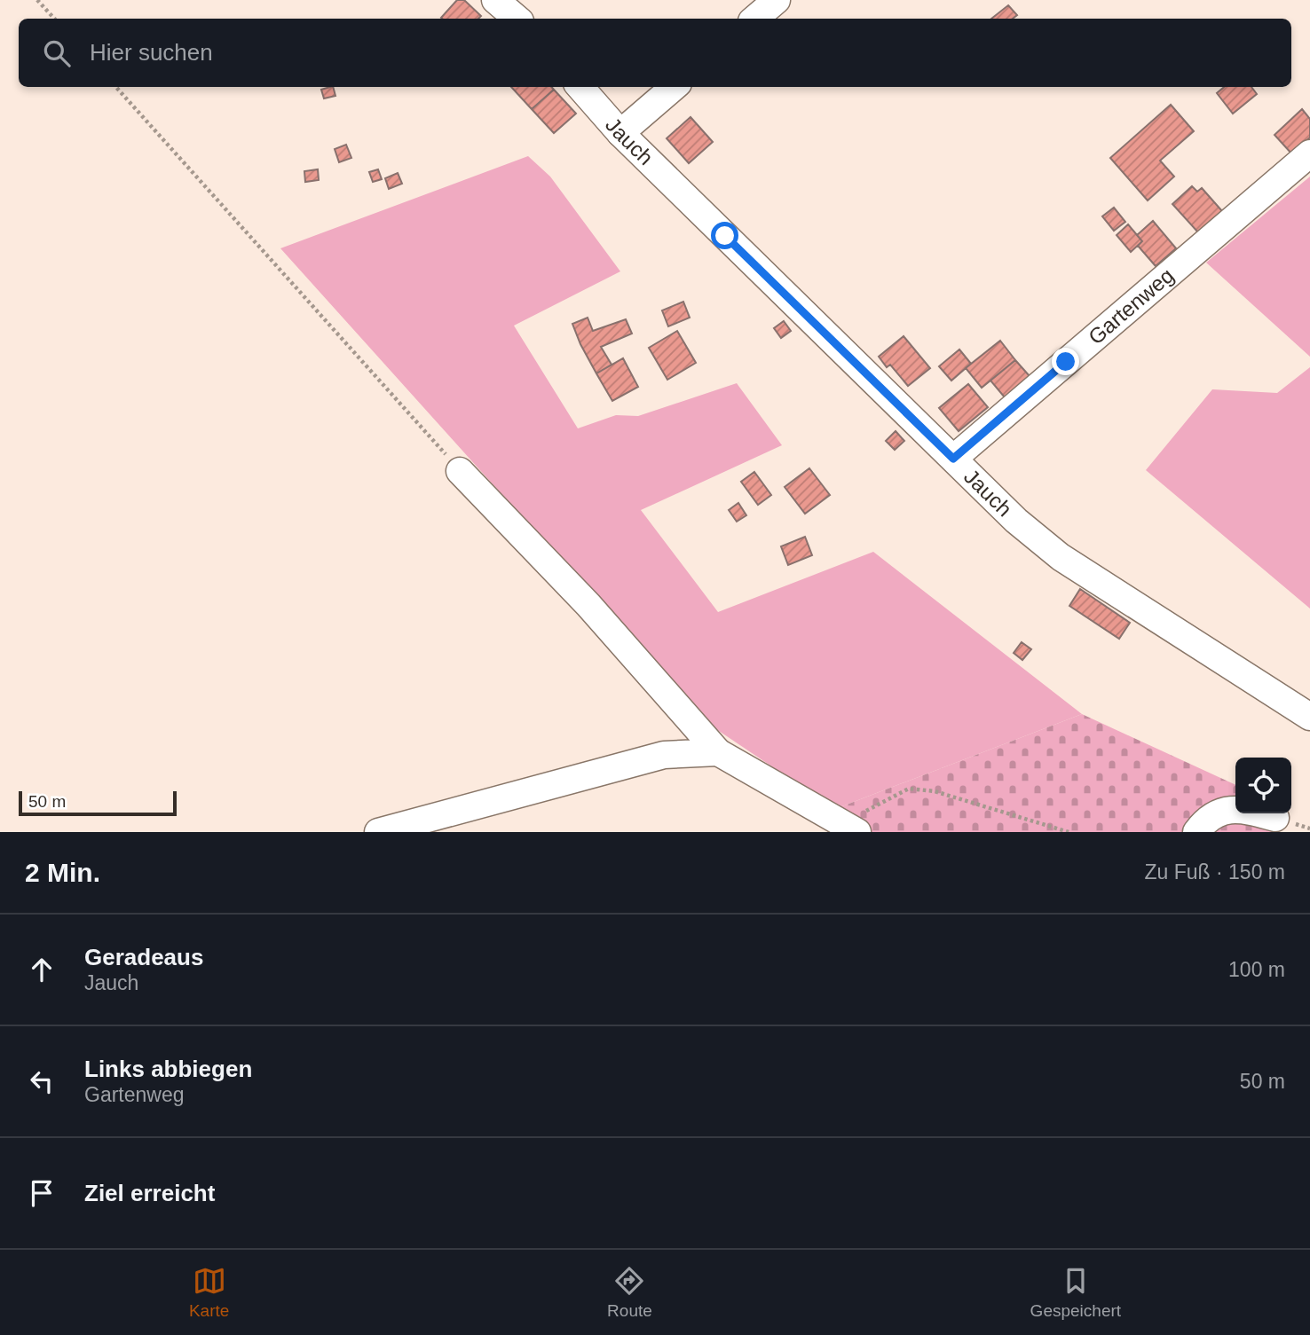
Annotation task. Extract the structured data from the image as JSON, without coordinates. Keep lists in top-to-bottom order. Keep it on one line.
{"streets":{"street":["Jauch","Gartenweg"]},"crossings":[["Jauch","Gartenweg"]],"scale_bar":"50 m","page":{"search":"Hier suchen","scale":"50 m","heading":["2 Min.","Zu Fuß · 150 m"],"list":[["Geradeaus","Jauch","100 m"],["Links abbiegen","Gartenweg","50 m"],"Ziel erreicht"],"nav":["Karte","Route","Gespeichert"]}}
